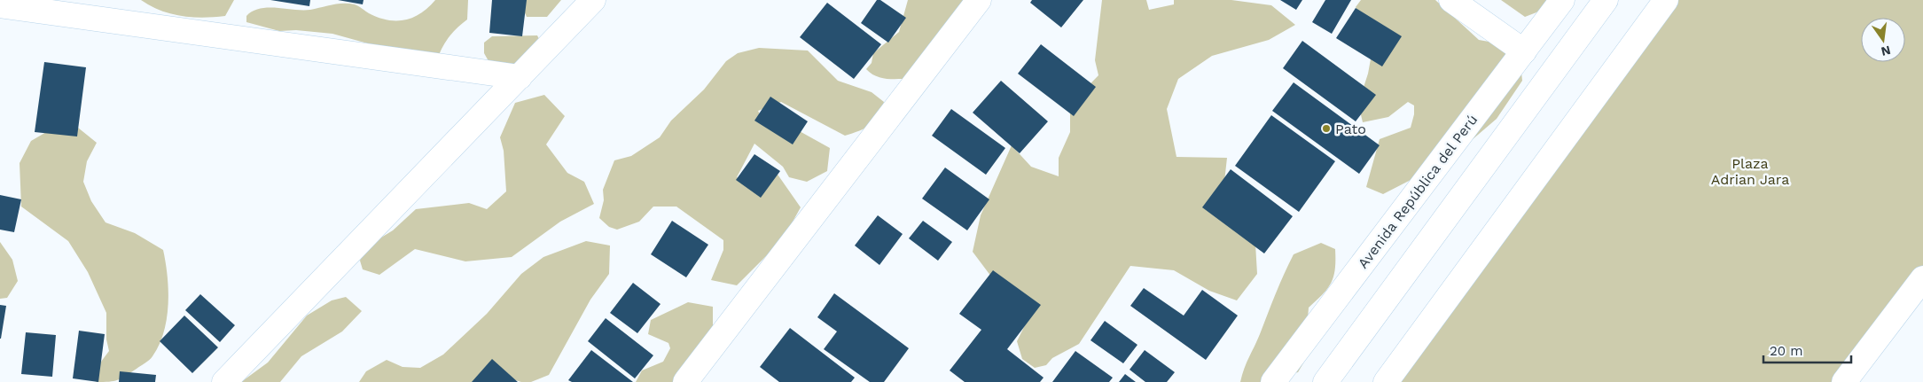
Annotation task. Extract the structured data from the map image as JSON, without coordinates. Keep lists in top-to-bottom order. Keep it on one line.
{"streets":{"main road":["Avenida República del Perú"]},"parks":["Plaza Adrian Jara"],"places":["Pato"],"scale_bar":"20 m","north":"bottom"}
